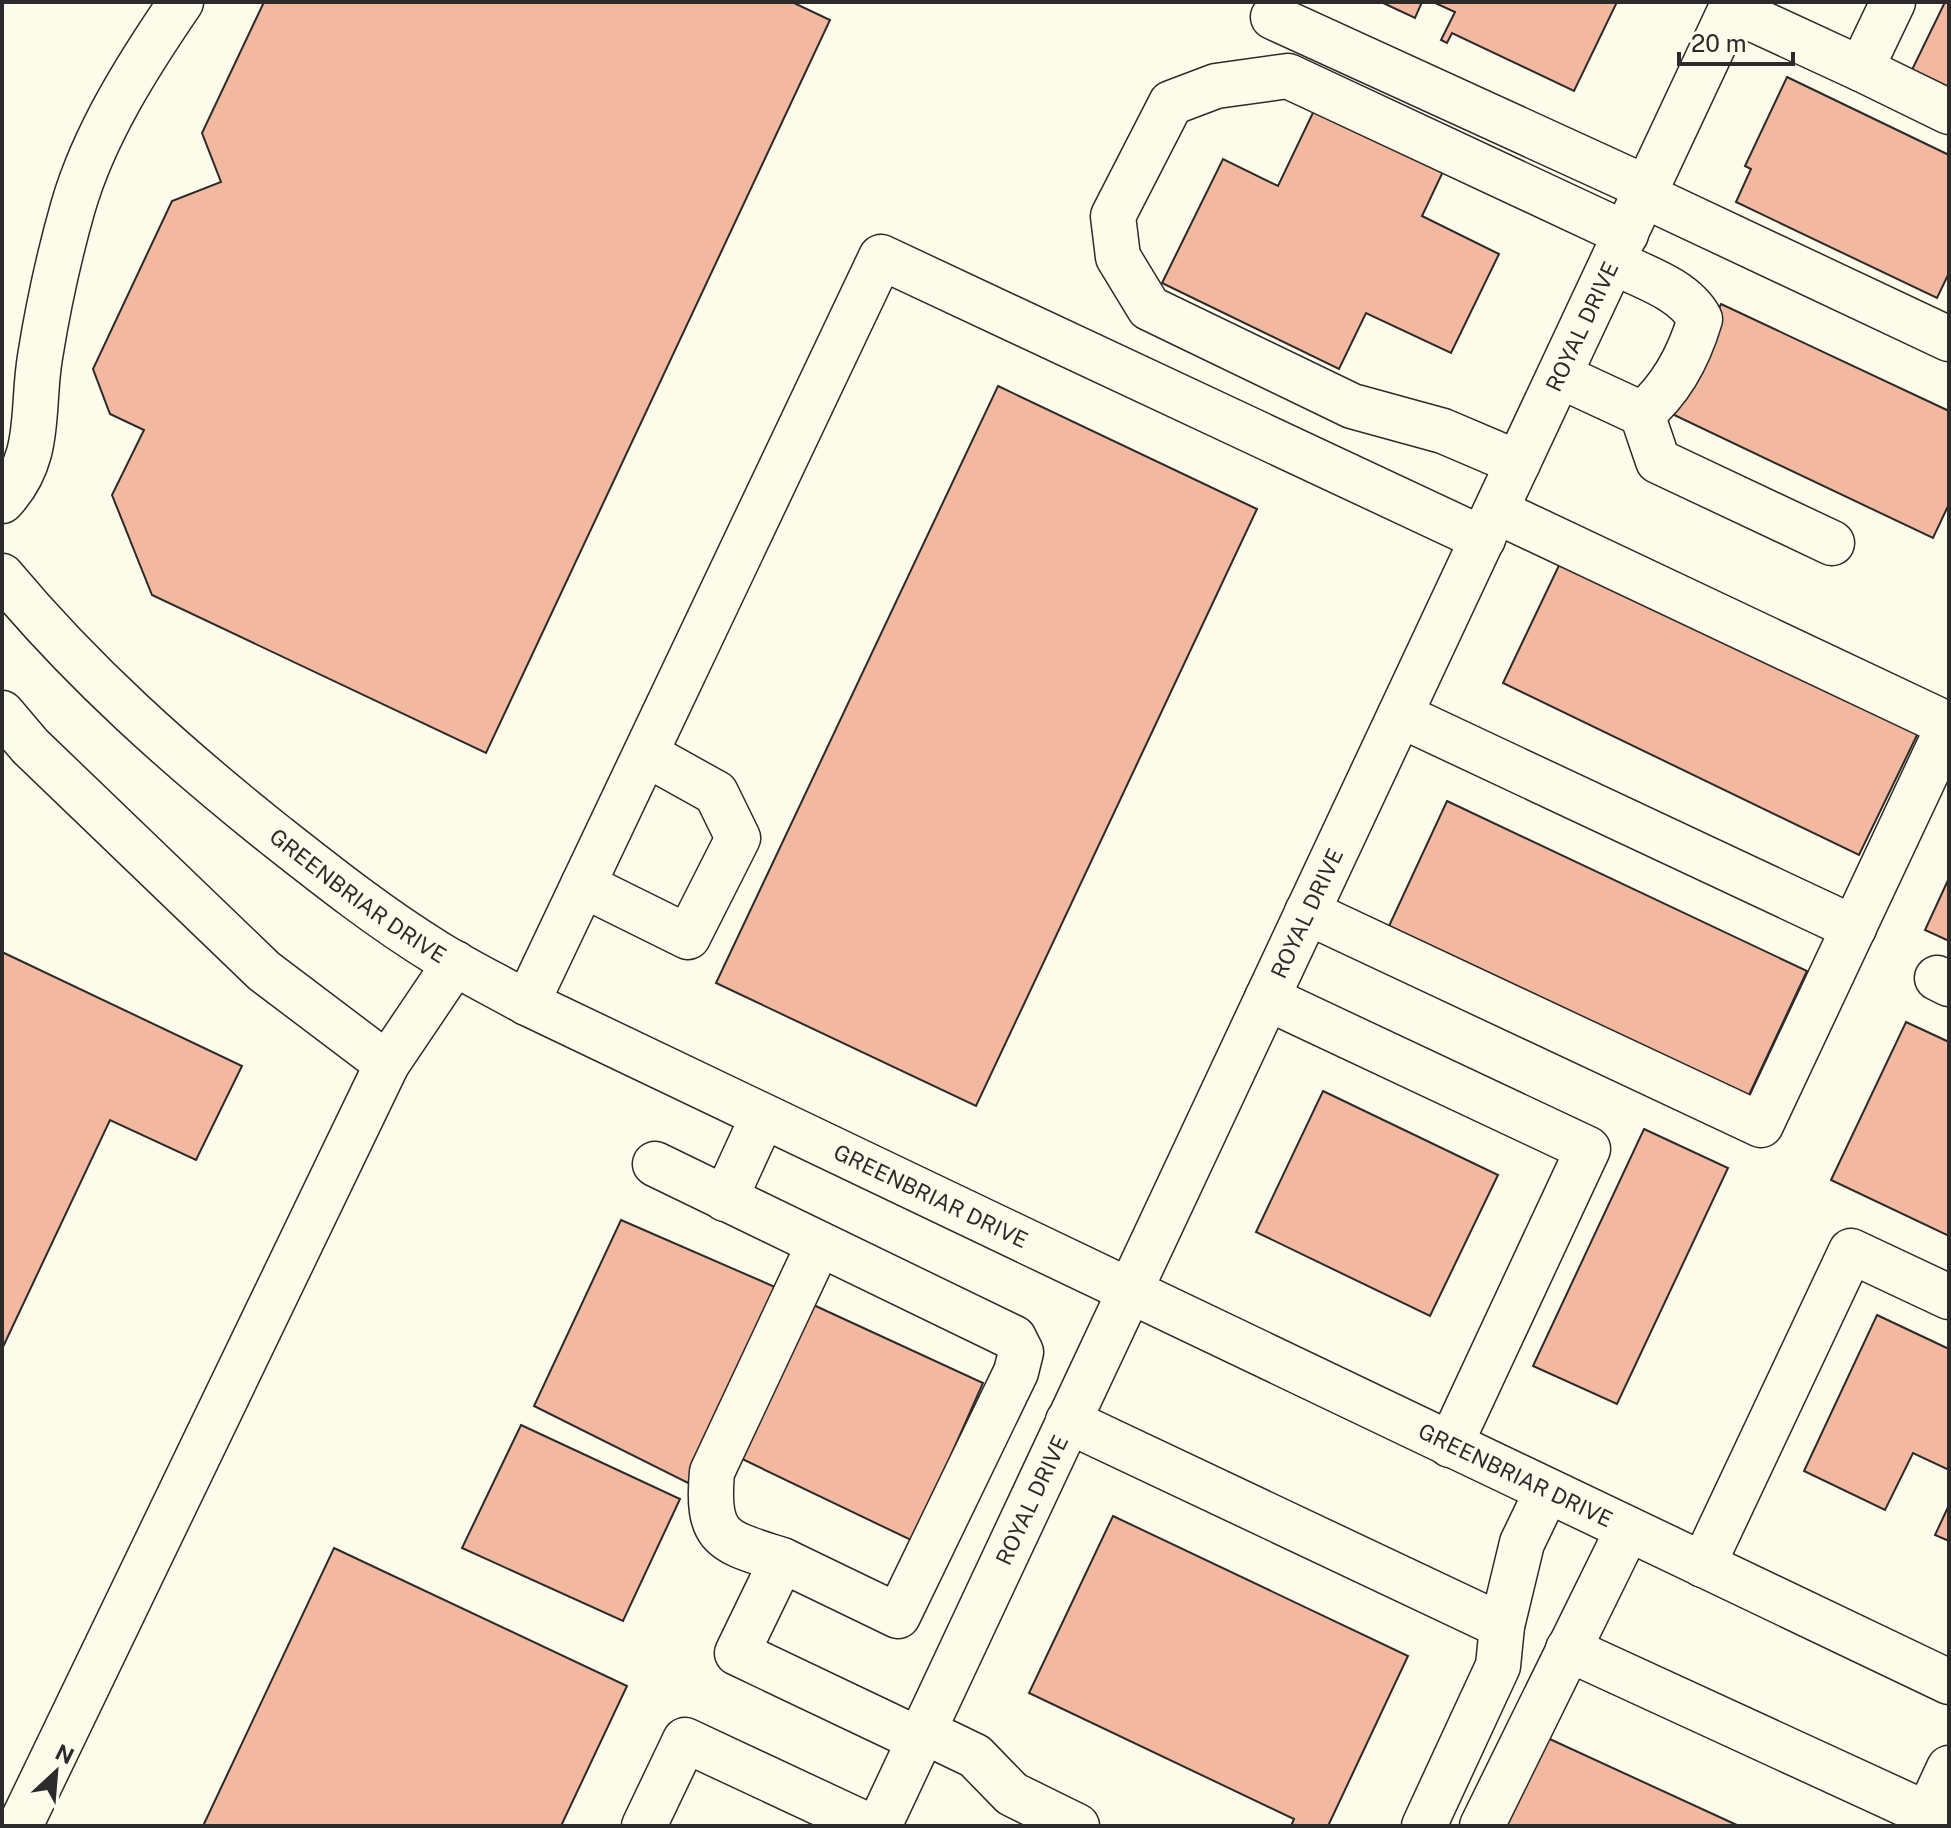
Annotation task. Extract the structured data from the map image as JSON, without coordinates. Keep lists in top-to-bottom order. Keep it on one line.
{"streets":{"street":["ROYAL DRIVE","GREENBRIAR DRIVE"]},"crossings":[["ROYAL DRIVE","GREENBRIAR DRIVE"]],"scale_bar":"20 m","north":"top right"}
